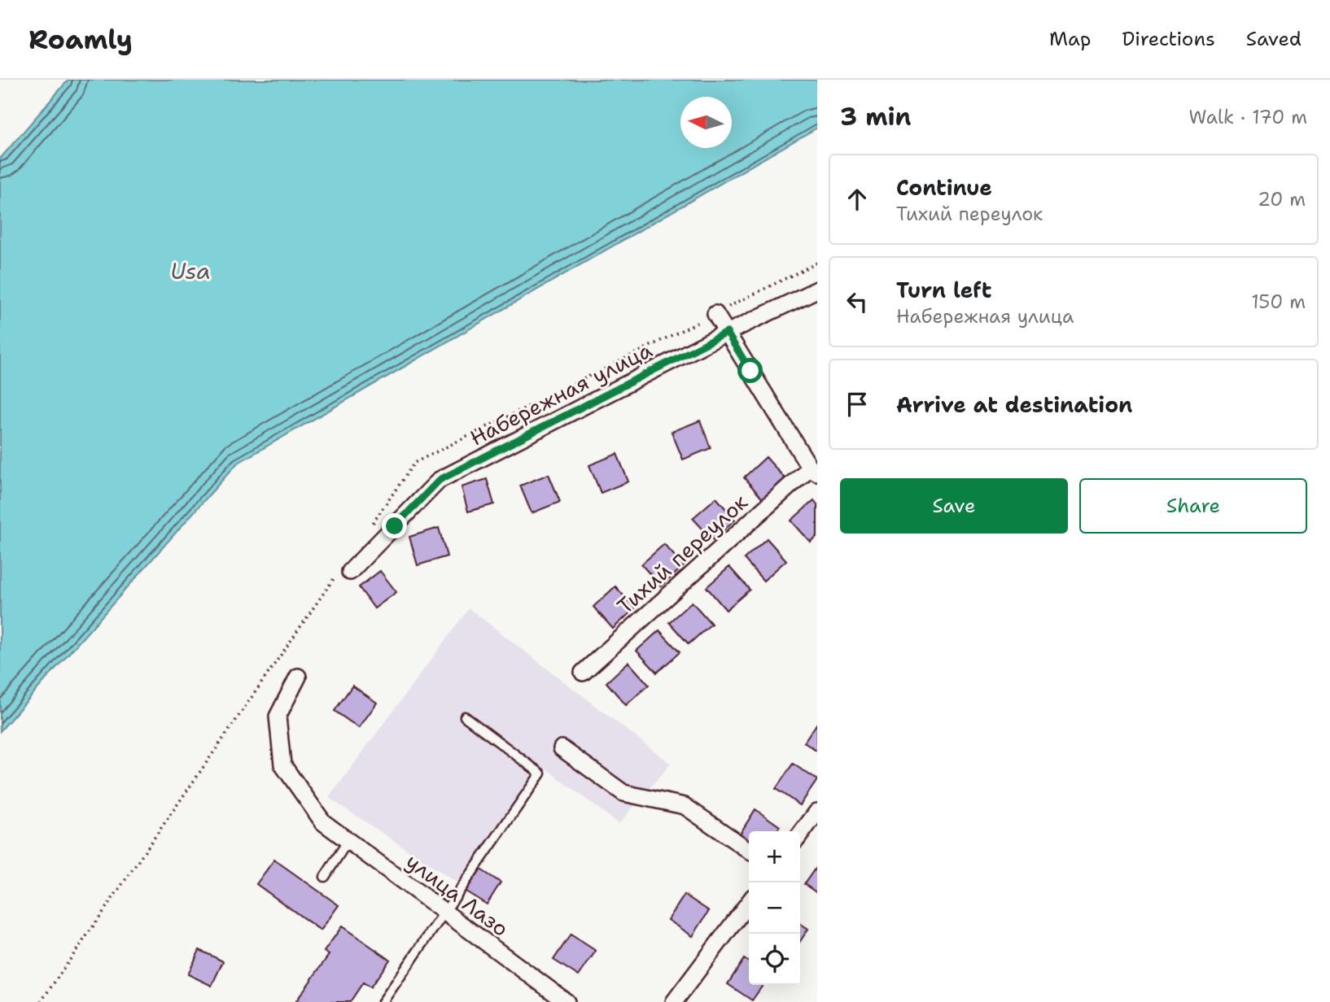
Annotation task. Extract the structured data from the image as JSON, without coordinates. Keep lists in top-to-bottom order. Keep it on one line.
{"streets":{"street":["Набережная улица","Тихий переулок","улица Лазо"]},"crossings":[["Набережная улица","Тихий переулок"]],"water":["Usa"],"north":"left","page":{"header":"Roamly","nav":["Map","Directions","Saved"],"heading":["3 min","Walk · 170 m"],"list":[["Continue","Тихий переулок","20 m"],["Turn left","Набережная улица","150 m"],"Arrive at destination"],"buttons":["Save","Share"],"map_buttons":["+","−"]}}
